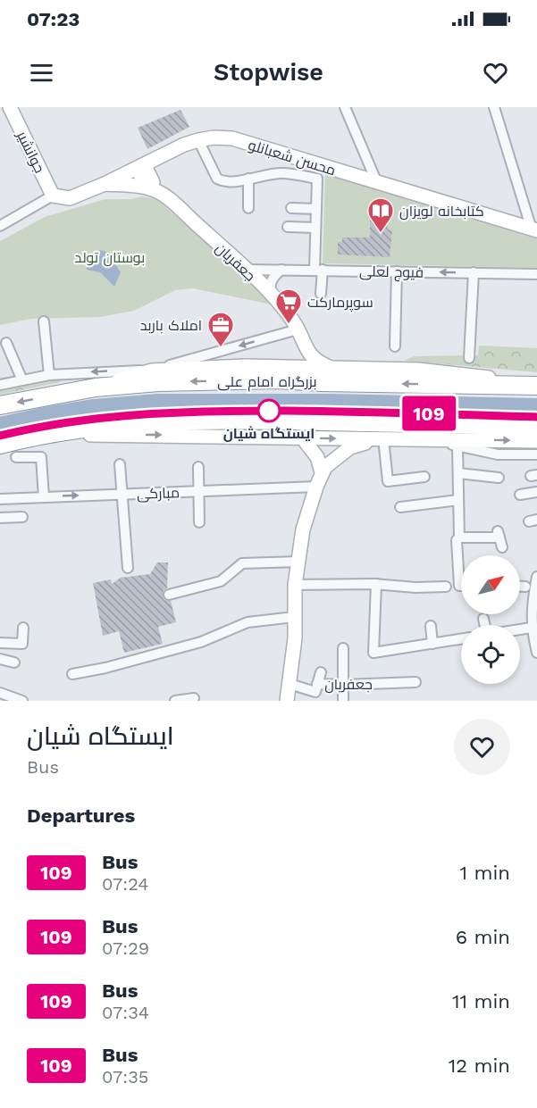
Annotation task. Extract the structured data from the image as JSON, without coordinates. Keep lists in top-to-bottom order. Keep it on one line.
{"streets":{"highway":["بزرگراه امام علی"],"main road":["جوانشیر","محسن شعبانلو","جعفریان"],"street":["فیوج لعلی","مبارکی"]},"crossings":[["جوانشیر","محسن شعبانلو"],["جعفریان","فیوج لعلی"]],"parks":["بوستان تولد"],"places":{"library":["کتابخانه لویزان"],"supermarket":["سوپرمارکت"],"office":["املاک باربد"],"other":["ایستگاه شیان"]},"lines":["bus line 109"],"north":"top right","page":{"status":"07:23","header":"Stopwise","on_map":"109","heading":[["ایستگاه شیان","Bus"],"Departures"],"list":[{"mark":"109","name":"Bus","note":"07:24","value":"1 min"},{"mark":"109","name":"Bus","note":"07:29","value":"6 min"},{"mark":"109","name":"Bus","note":"07:34","value":"11 min"},{"mark":"109","name":"Bus","note":"07:35","value":"12 min"}]}}
